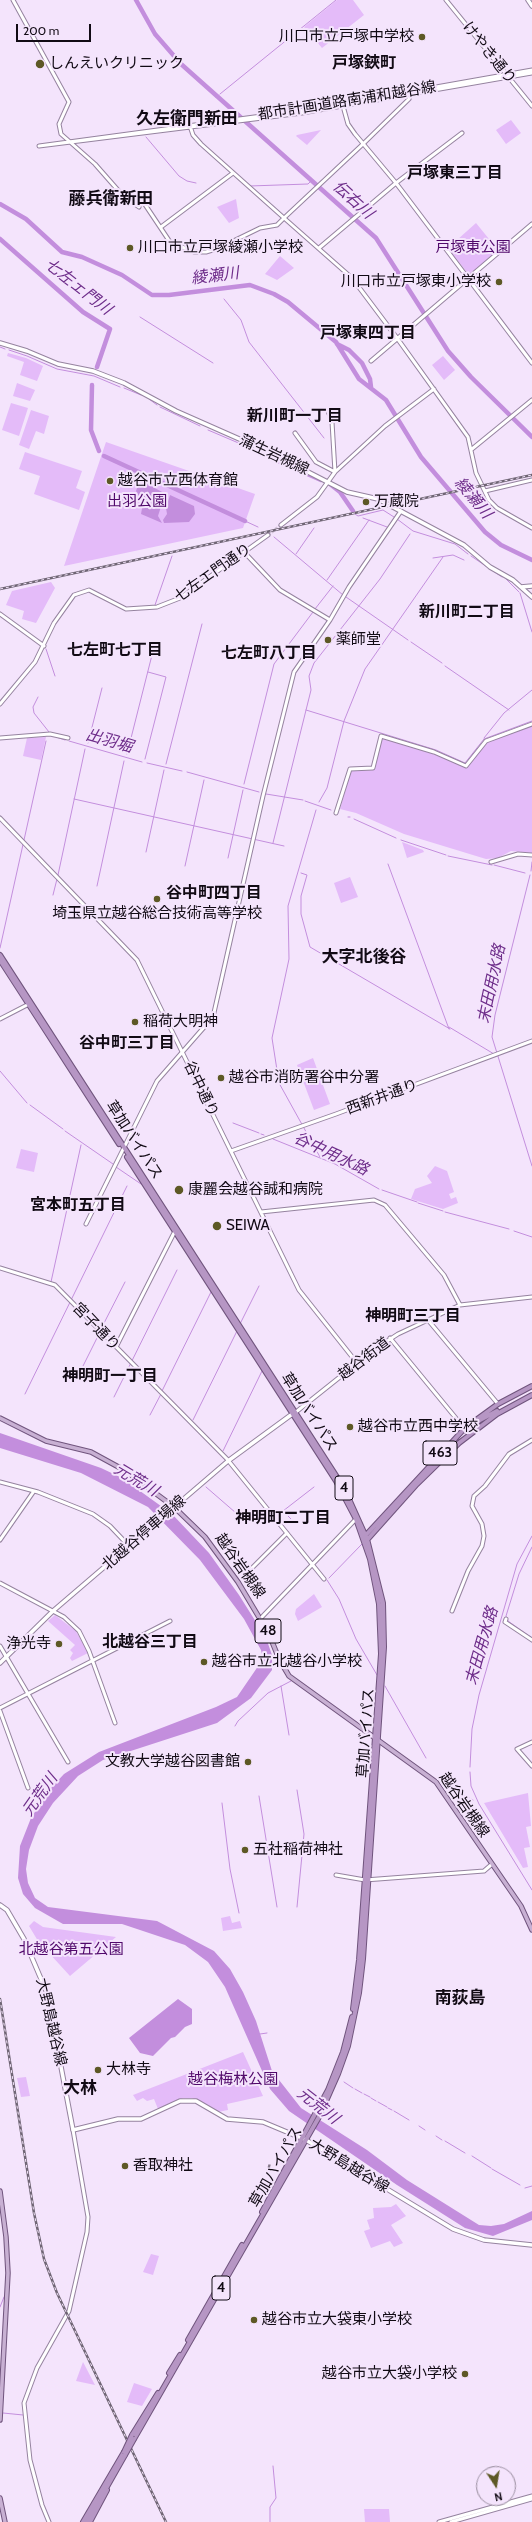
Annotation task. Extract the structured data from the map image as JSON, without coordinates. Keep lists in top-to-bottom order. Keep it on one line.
{"streets":{"highway":["草加バイパス","463","4"],"main road":["蒲生岩槻線","北越谷停車場線","越谷岩槻線","48","大野島越谷線"],"street":["けやき通り","都市計画道路南浦和越谷線","七左エ門通り","谷中通り","西新井通り","宮子通り","越谷街道"]},"crossings":[["けやき通り","都市計画道路南浦和越谷線"],["谷中通り","西新井通り"],["谷中通り","越谷街道"],["草加バイパス","越谷街道"],["草加バイパス","463"],["草加バイパス","4"],["草加バイパス","北越谷停車場線"],["草加バイパス","越谷岩槻線"],["草加バイパス","大野島越谷線"],["宮子通り","北越谷停車場線"],["越谷街道","北越谷停車場線"],["北越谷停車場線","越谷岩槻線"]],"districts":["戸塚鋏町","久左衛門新田","戸塚東三丁目","藤兵衛新田","戸塚東四丁目","新川町一丁目","新川町二丁目","七左町七丁目","七左町八丁目","谷中町四丁目","大字北後谷","谷中町三丁目","宮本町五丁目","神明町三丁目","神明町一丁目","神明町二丁目","北越谷三丁目","南荻島","大林"],"water":["伝右川","綾瀬川","七左ェ門川","出羽堀","末田用水路","谷中用水路","元荒川"],"parks":["戸塚東公園","出羽公園","北越谷第五公園","越谷梅林公園"],"places":["川口市立戸塚中学校","しんえいクリニック","川口市立戸塚綾瀬小学校","川口市立戸塚東小学校","越谷市立西体育館","万蔵院","薬師堂","埼玉県立越谷総合技術高等学校","稲荷大明神","越谷市消防署谷中分署","康麗会越谷誠和病院","SEIWA","越谷市立西中学校","浄光寺","越谷市立北越谷小学校","文教大学越谷図書館","五社稲荷神社","大林寺","香取神社","越谷市立大袋東小学校","越谷市立大袋小学校"],"scale_bar":"200 m","north":"bottom"}
